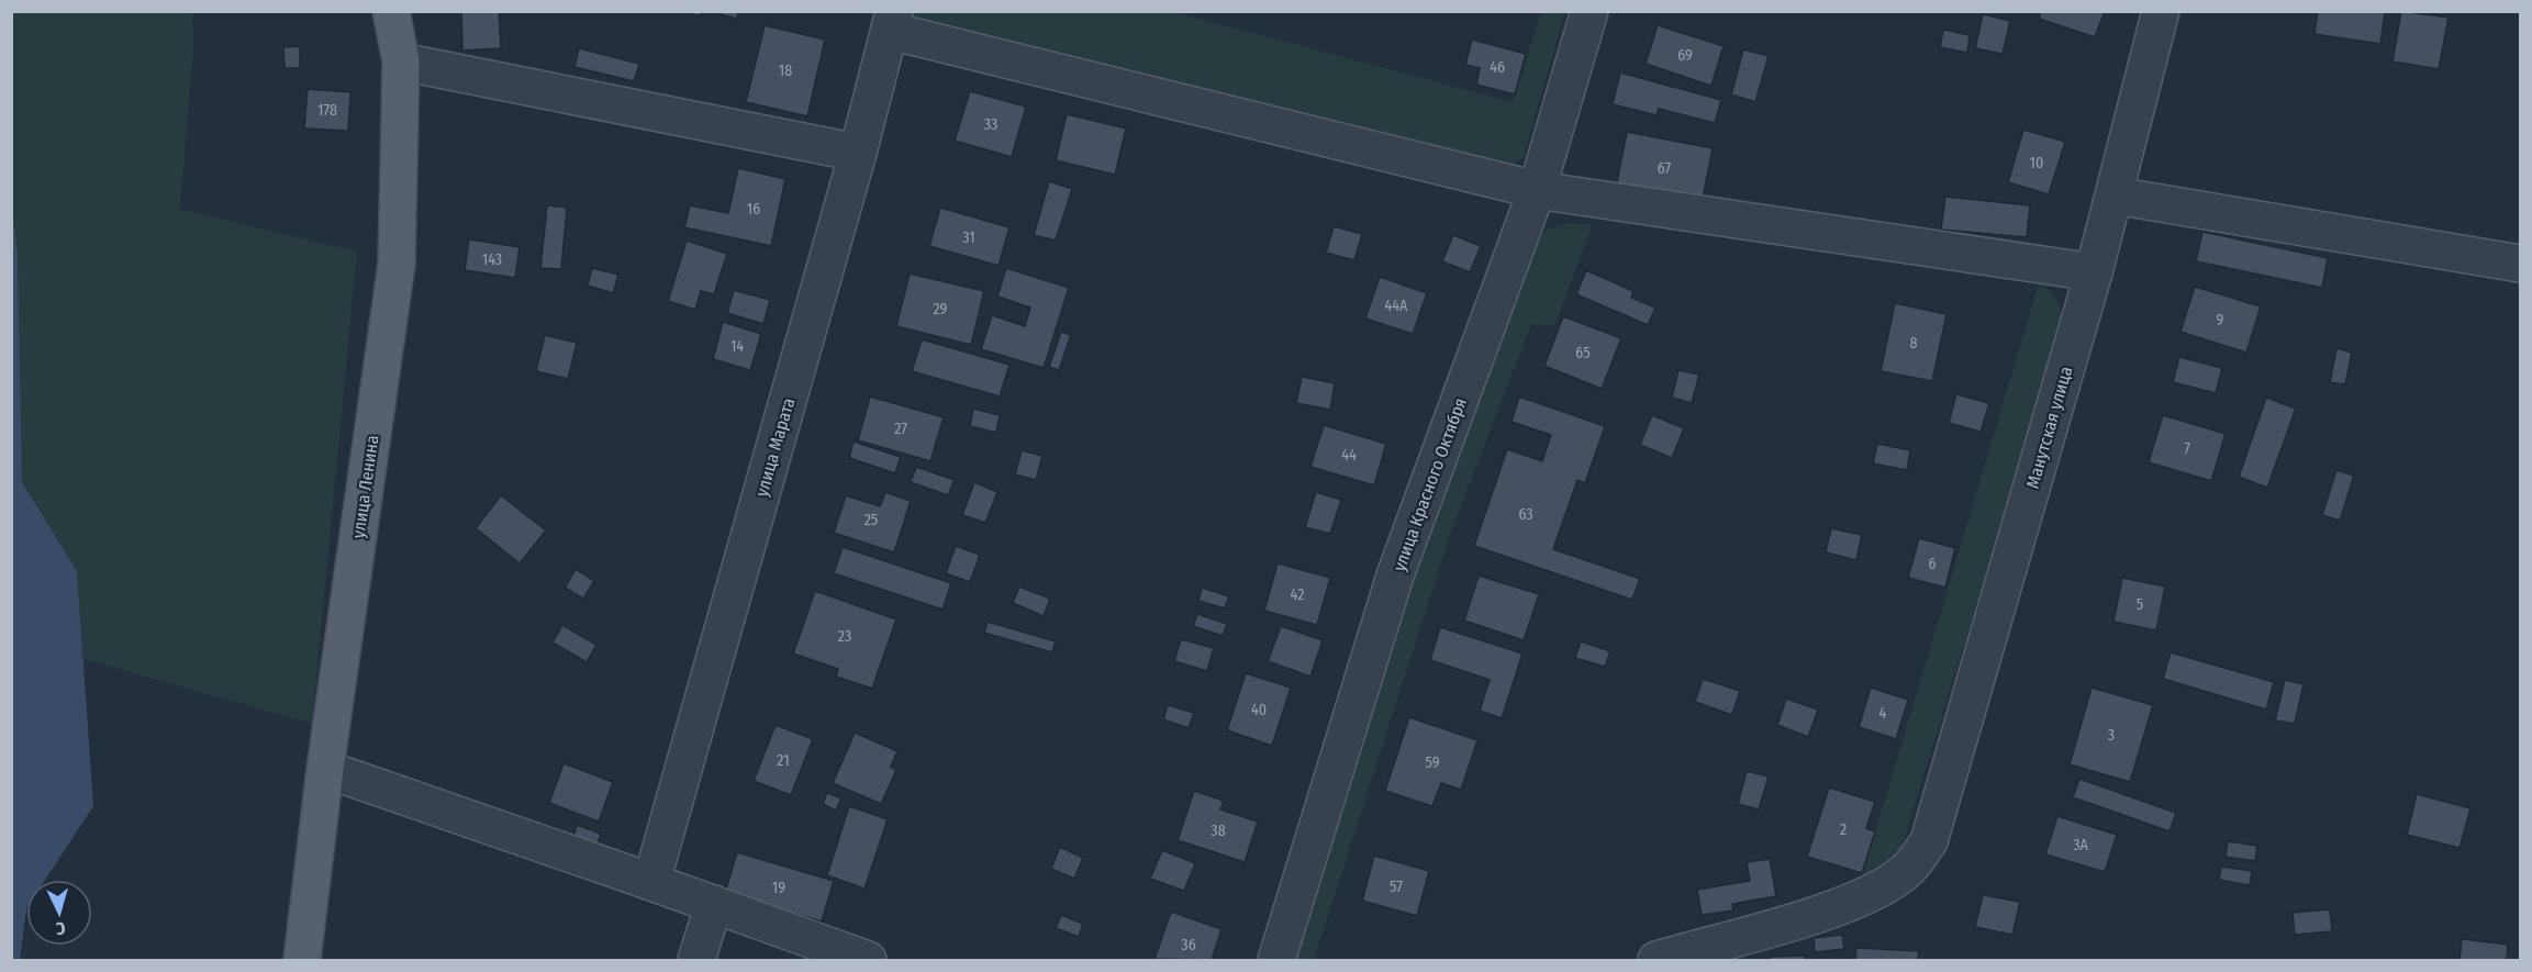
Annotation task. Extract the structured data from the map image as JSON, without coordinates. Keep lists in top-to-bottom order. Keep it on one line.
{"streets":{"main road":["улица Ленина"],"street":["Манутская улица","улица Марата","улица Красного Октября"]},"house_numbers":["69","46","18","178","33","10","67","16","31","143","44А","29","9","8","14","65","27","7","44","63","25","6","42","5","23","40","4","3","21","59","2","38","3А","57","19","36"],"north":"bottom"}
